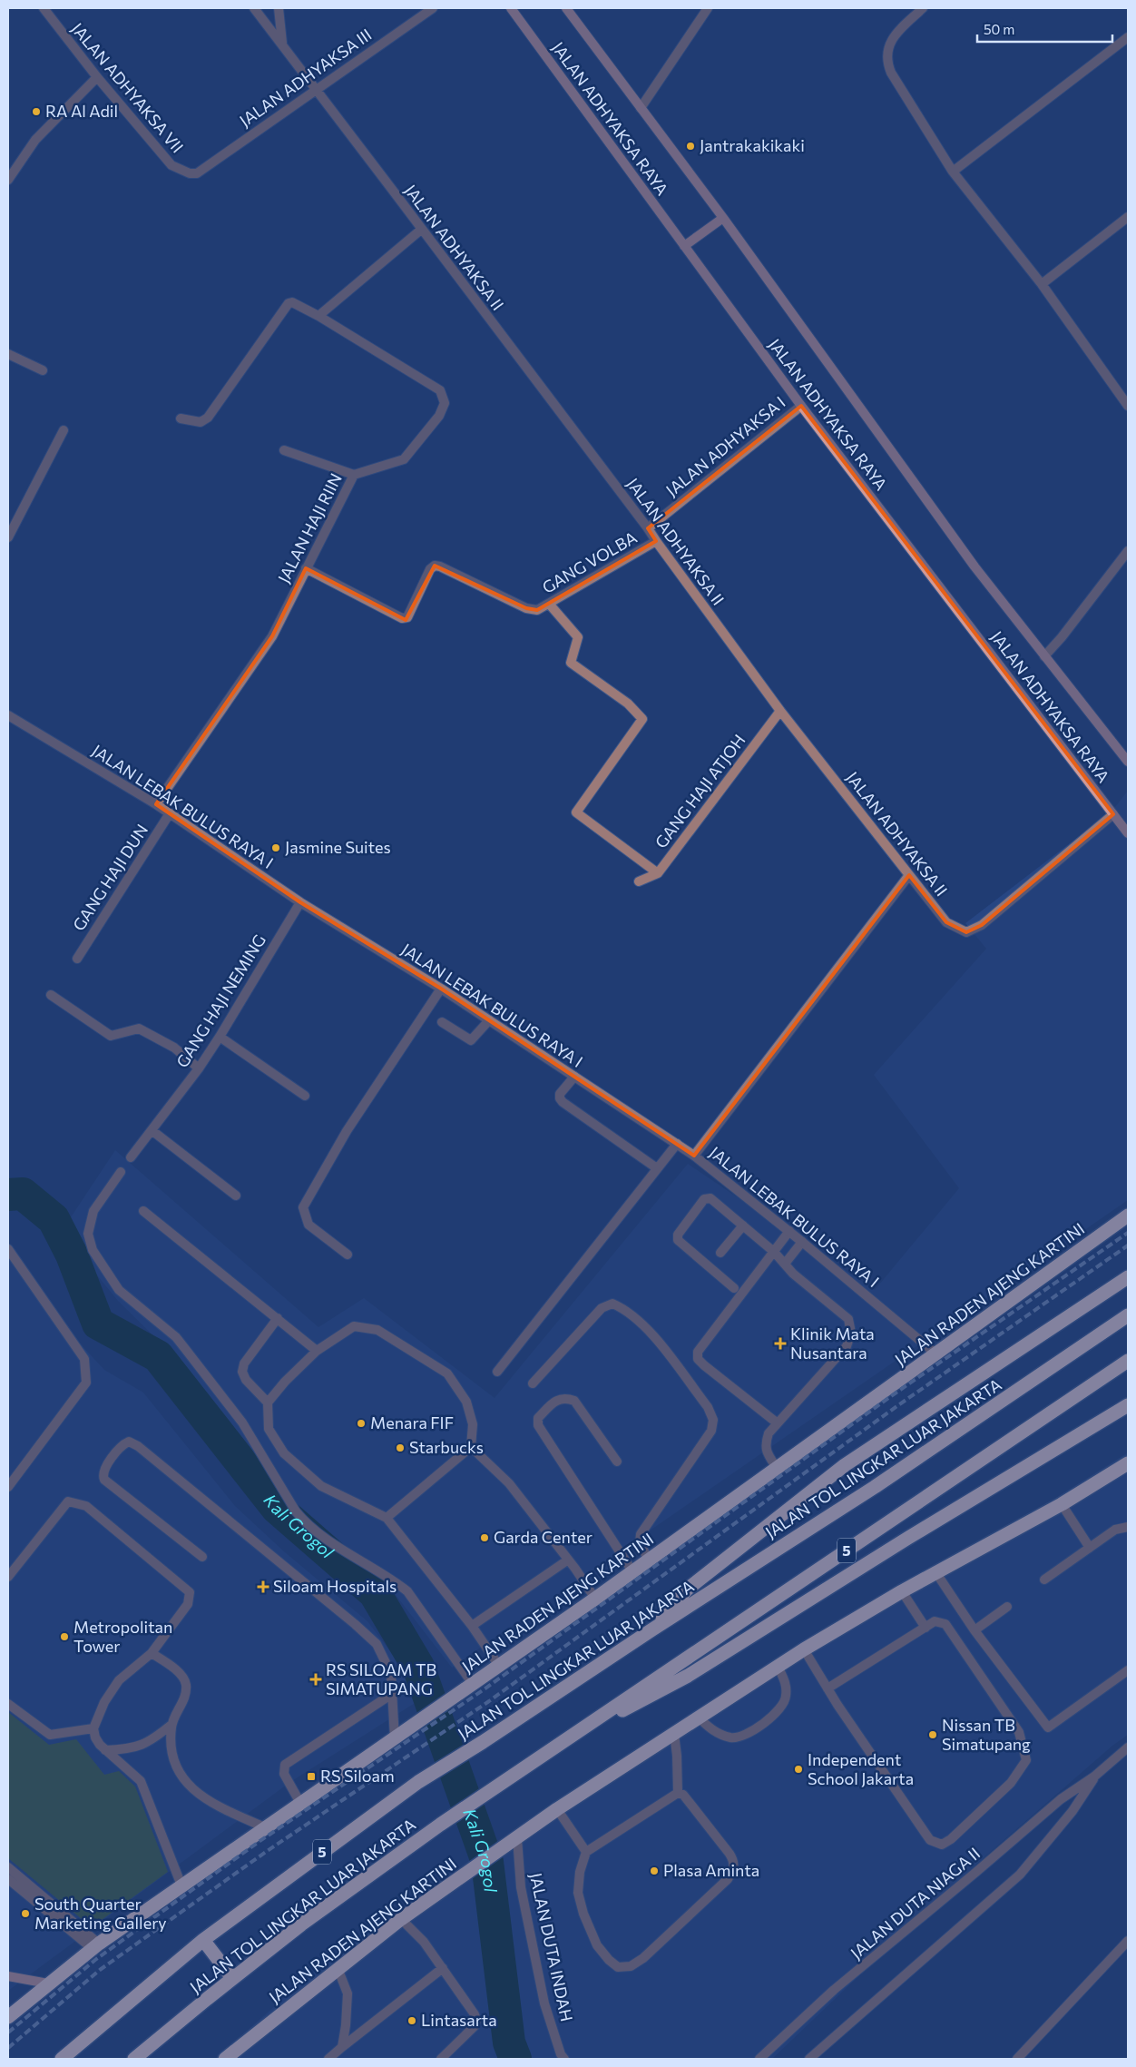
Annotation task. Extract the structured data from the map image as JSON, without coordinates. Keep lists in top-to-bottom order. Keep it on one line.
{"streets":{"highway":["JALAN RADEN AJENG KARTINI","JALAN TOL LINGKAR LUAR JAKARTA","5"],"main road":["JALAN ADHYAKSA RAYA"],"street":["JALAN ADHYAKSA III","JALAN ADHYAKSA VII","JALAN ADHYAKSA II","JALAN ADHYAKSA I","JALAN HAJI RIIN","GANG VOLBA","GANG HAJI ATJOH","JALAN LEBAK BULUS RAYA I","GANG HAJI DUN","GANG HAJI NEMING","JALAN DUTA NIAGA II","JALAN DUTA INDAH"]},"crossings":[["JALAN ADHYAKSA III","JALAN ADHYAKSA VII"],["JALAN ADHYAKSA III","JALAN ADHYAKSA II"],["JALAN ADHYAKSA RAYA","JALAN ADHYAKSA II"],["JALAN ADHYAKSA RAYA","JALAN ADHYAKSA I"],["JALAN ADHYAKSA II","JALAN ADHYAKSA I"],["JALAN ADHYAKSA II","GANG VOLBA"],["JALAN ADHYAKSA II","GANG HAJI ATJOH"],["JALAN HAJI RIIN","GANG VOLBA"],["JALAN HAJI RIIN","JALAN LEBAK BULUS RAYA I"],["JALAN LEBAK BULUS RAYA I","GANG HAJI DUN"],["JALAN LEBAK BULUS RAYA I","GANG HAJI NEMING"],["JALAN LEBAK BULUS RAYA I","JALAN RADEN AJENG KARTINI"],["JALAN RADEN AJENG KARTINI","JALAN DUTA INDAH"]],"water":["Kali Grogol"],"places":{"other":["RA Al Adil","Jantrakakikaki","Jasmine Suites","Menara FIF","Starbucks","Garda Center","Metropolitan Tower","Nissan TB Simatupang","Independent School Jakarta","Plasa Aminta","South Quarter Marketing Gallery","Lintasarta"],"health":["Klinik Mata Nusantara","Siloam Hospitals","RS SILOAM TB SIMATUPANG"],"transit":["RS Siloam"]},"scale_bar":"50 m"}
